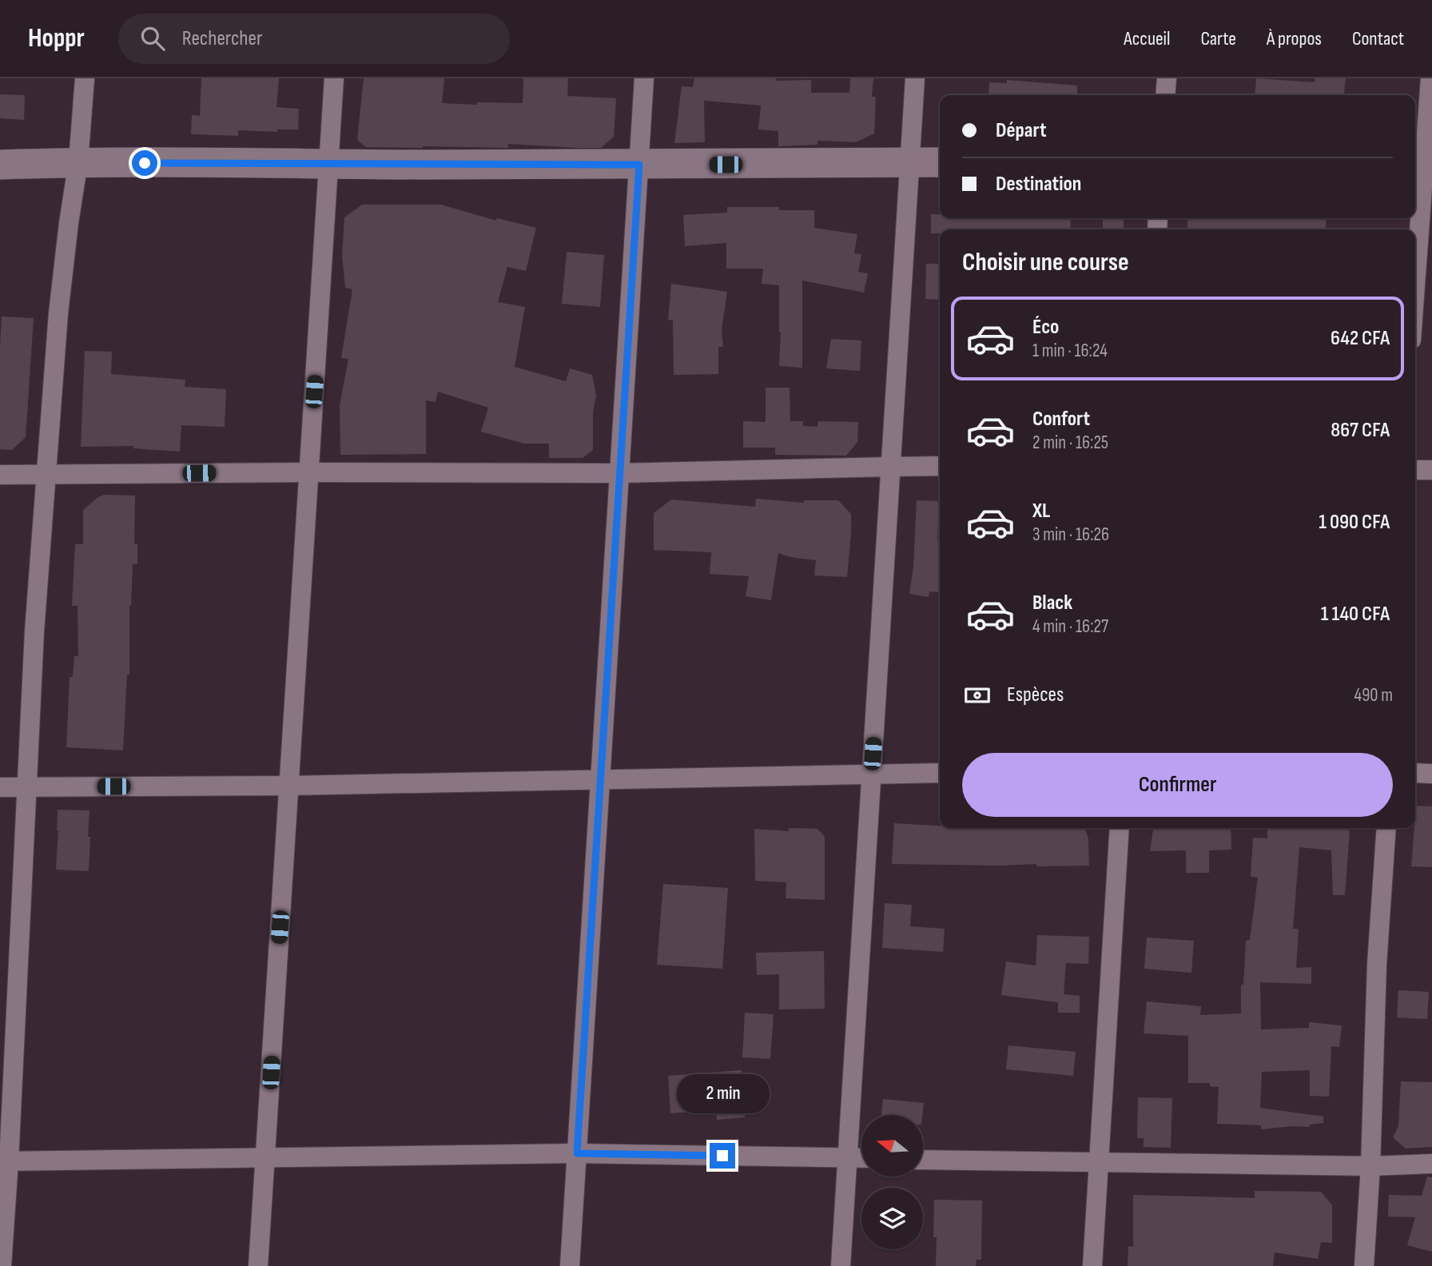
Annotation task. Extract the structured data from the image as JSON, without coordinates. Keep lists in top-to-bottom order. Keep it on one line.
{"north":"left","page":{"header":"Hoppr","search":"Rechercher","nav":["Accueil","Carte","À propos","Contact"],"banner":["Départ","Destination"],"heading":"Choisir une course","list":[{"name":"Éco","note":"1 min · 16:24","value":"642 CFA"},{"name":"Confort","note":"2 min · 16:25","value":"867 CFA"},{"name":"XL","note":"3 min · 16:26","value":"1 090 CFA"},{"name":"Black","note":"4 min · 16:27","value":"1 140 CFA"}],"pay":["Espèces","490 m"],"buttons":"Confirmer","bubble":"2 min"}}
